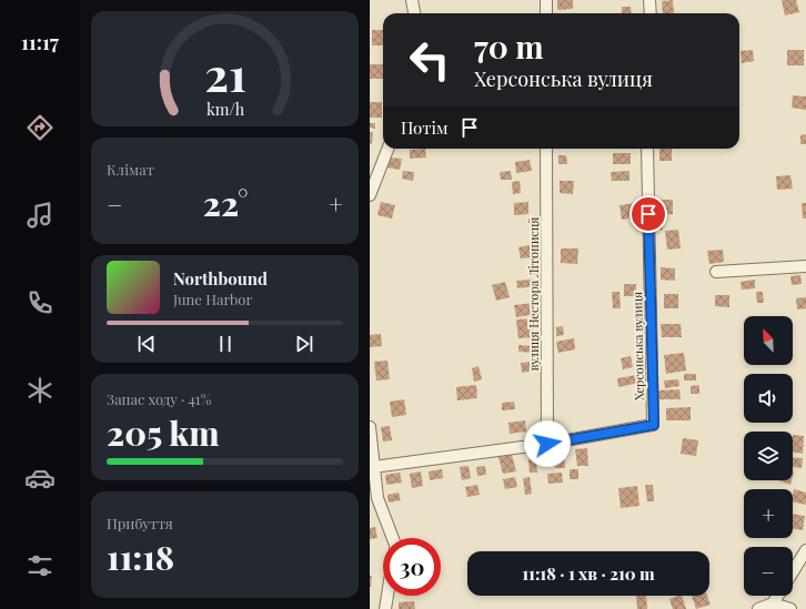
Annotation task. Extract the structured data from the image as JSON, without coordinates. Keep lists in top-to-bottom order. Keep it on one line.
{"streets":{"street":["вулиця Нестора Літописця","Херсонська вулиця"]},"crossings":[["вулиця Нестора Літописця","Херсонська вулиця"]],"north":"top left","page":{"tabs":"11:17","turn":["70 m","Херсонська вулиця"],"then":"Потім","tile":["Клімат",["Запас ходу · 41%","205 km"],["Прибуття","11:18"]],"heat":["−","22°","+"],"song":["Northbound","June Harbor"],"map_buttons":["+","−"],"limit":"30","trip":"11:18 · 1 хв · 210 m","gauge":["21","km/h"]}}
